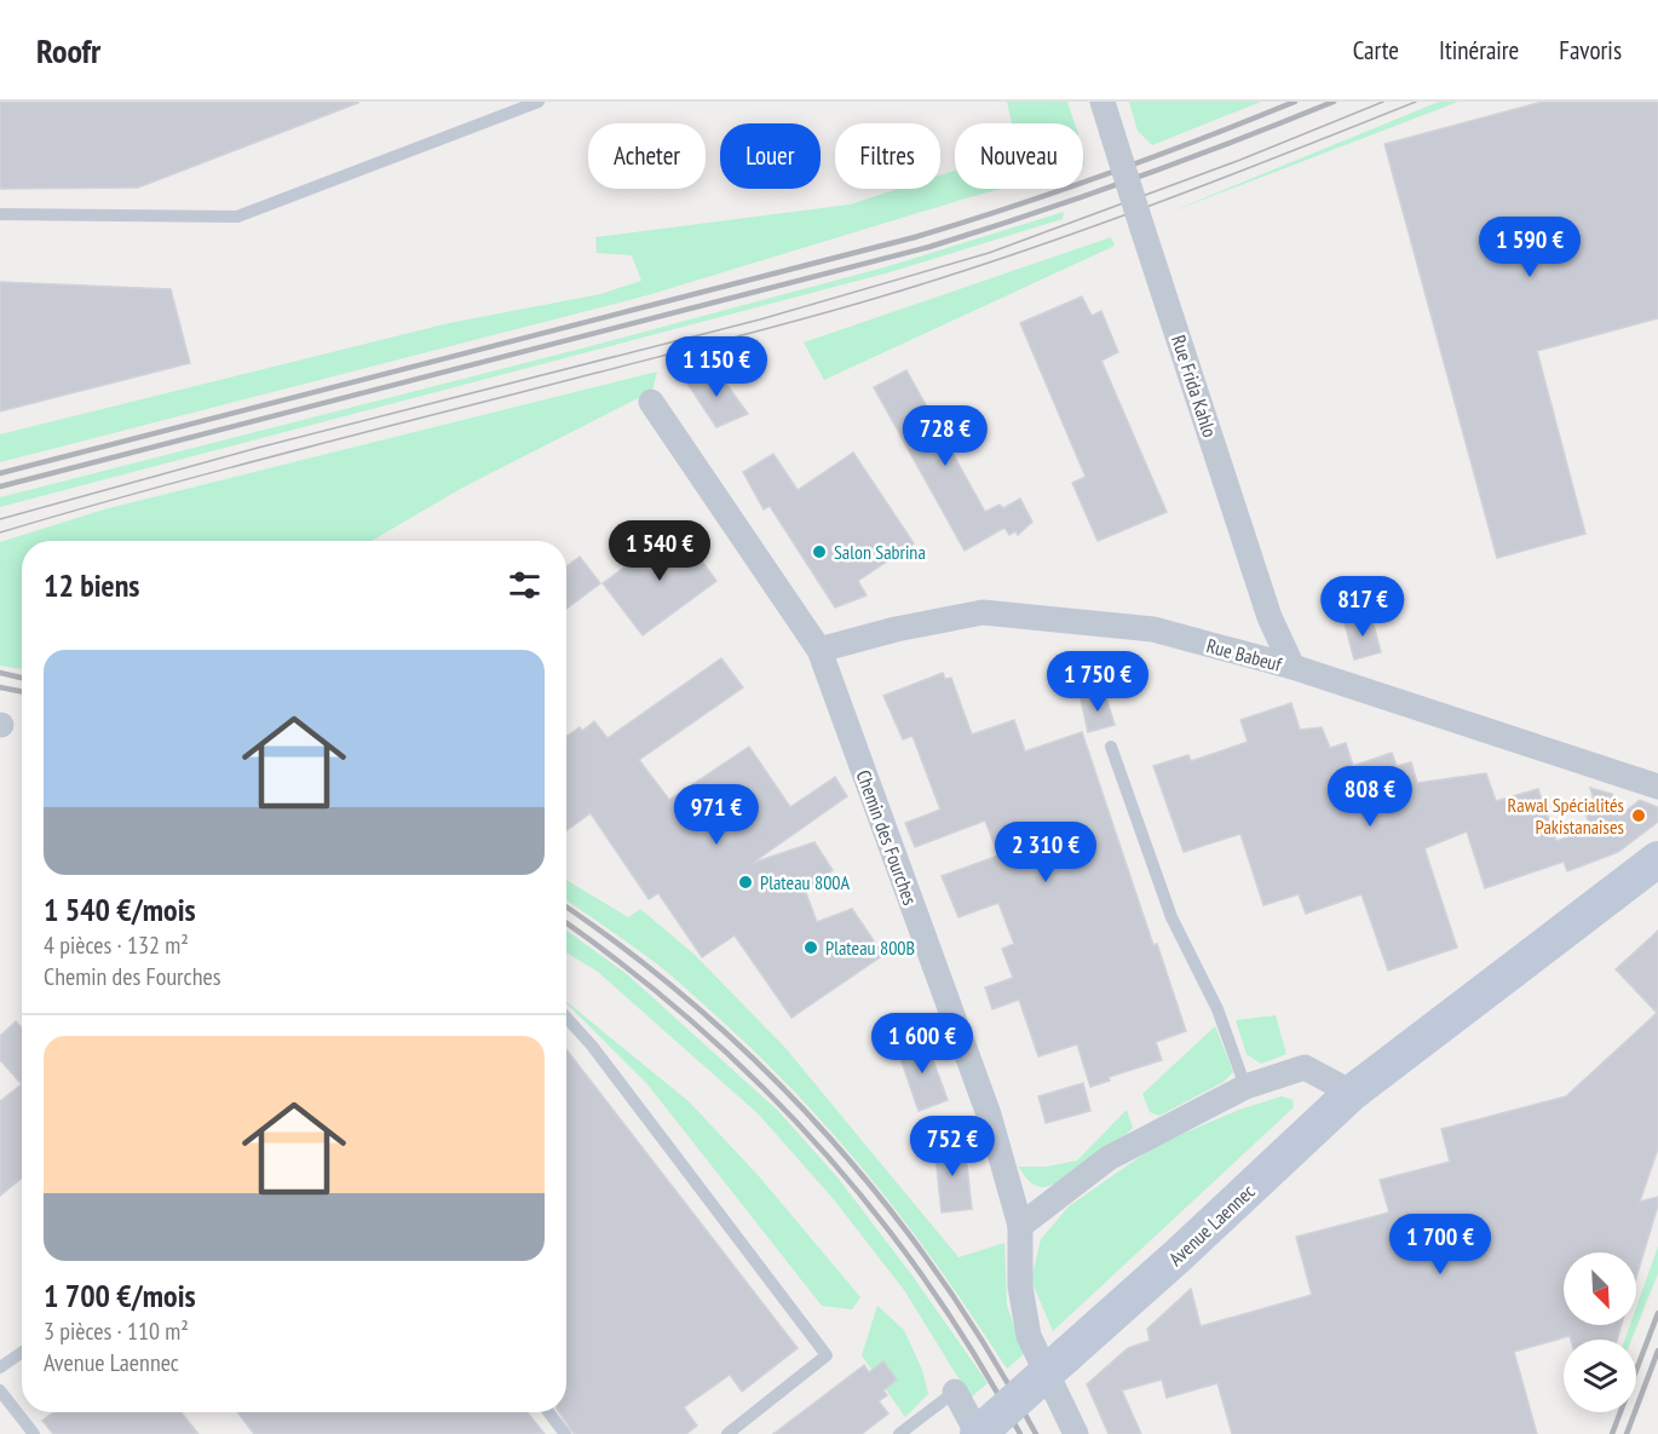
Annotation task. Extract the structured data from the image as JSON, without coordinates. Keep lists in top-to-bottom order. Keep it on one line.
{"streets":{"main road":["Avenue Laennec"],"street":["Rue Frida Kahlo","Rue Babeuf","Chemin des Fourches"]},"crossings":[["Rue Frida Kahlo","Rue Babeuf"],["Rue Babeuf","Chemin des Fourches"]],"places":["Salon Sabrina","Rawal Spécialités Pakistanaises","Plateau 800A","Plateau 800B"],"north":"bottom right","page":{"header":"Roofr","nav":["Carte","Itinéraire","Favoris"],"chip":["Acheter","Louer","Filtres","Nouveau"],"price":["1 590 €","1 150 €","728 €","1 540 €","817 €","1 750 €","808 €","971 €","2 310 €","1 600 €","752 €","1 700 €"],"heading":"12 biens","list":[{"name":"1 540 €/mois","note":"4 pièces · 132 m² · Chemin des Fourches"},{"name":"1 700 €/mois","note":"3 pièces · 110 m² · Avenue Laennec"}]}}
